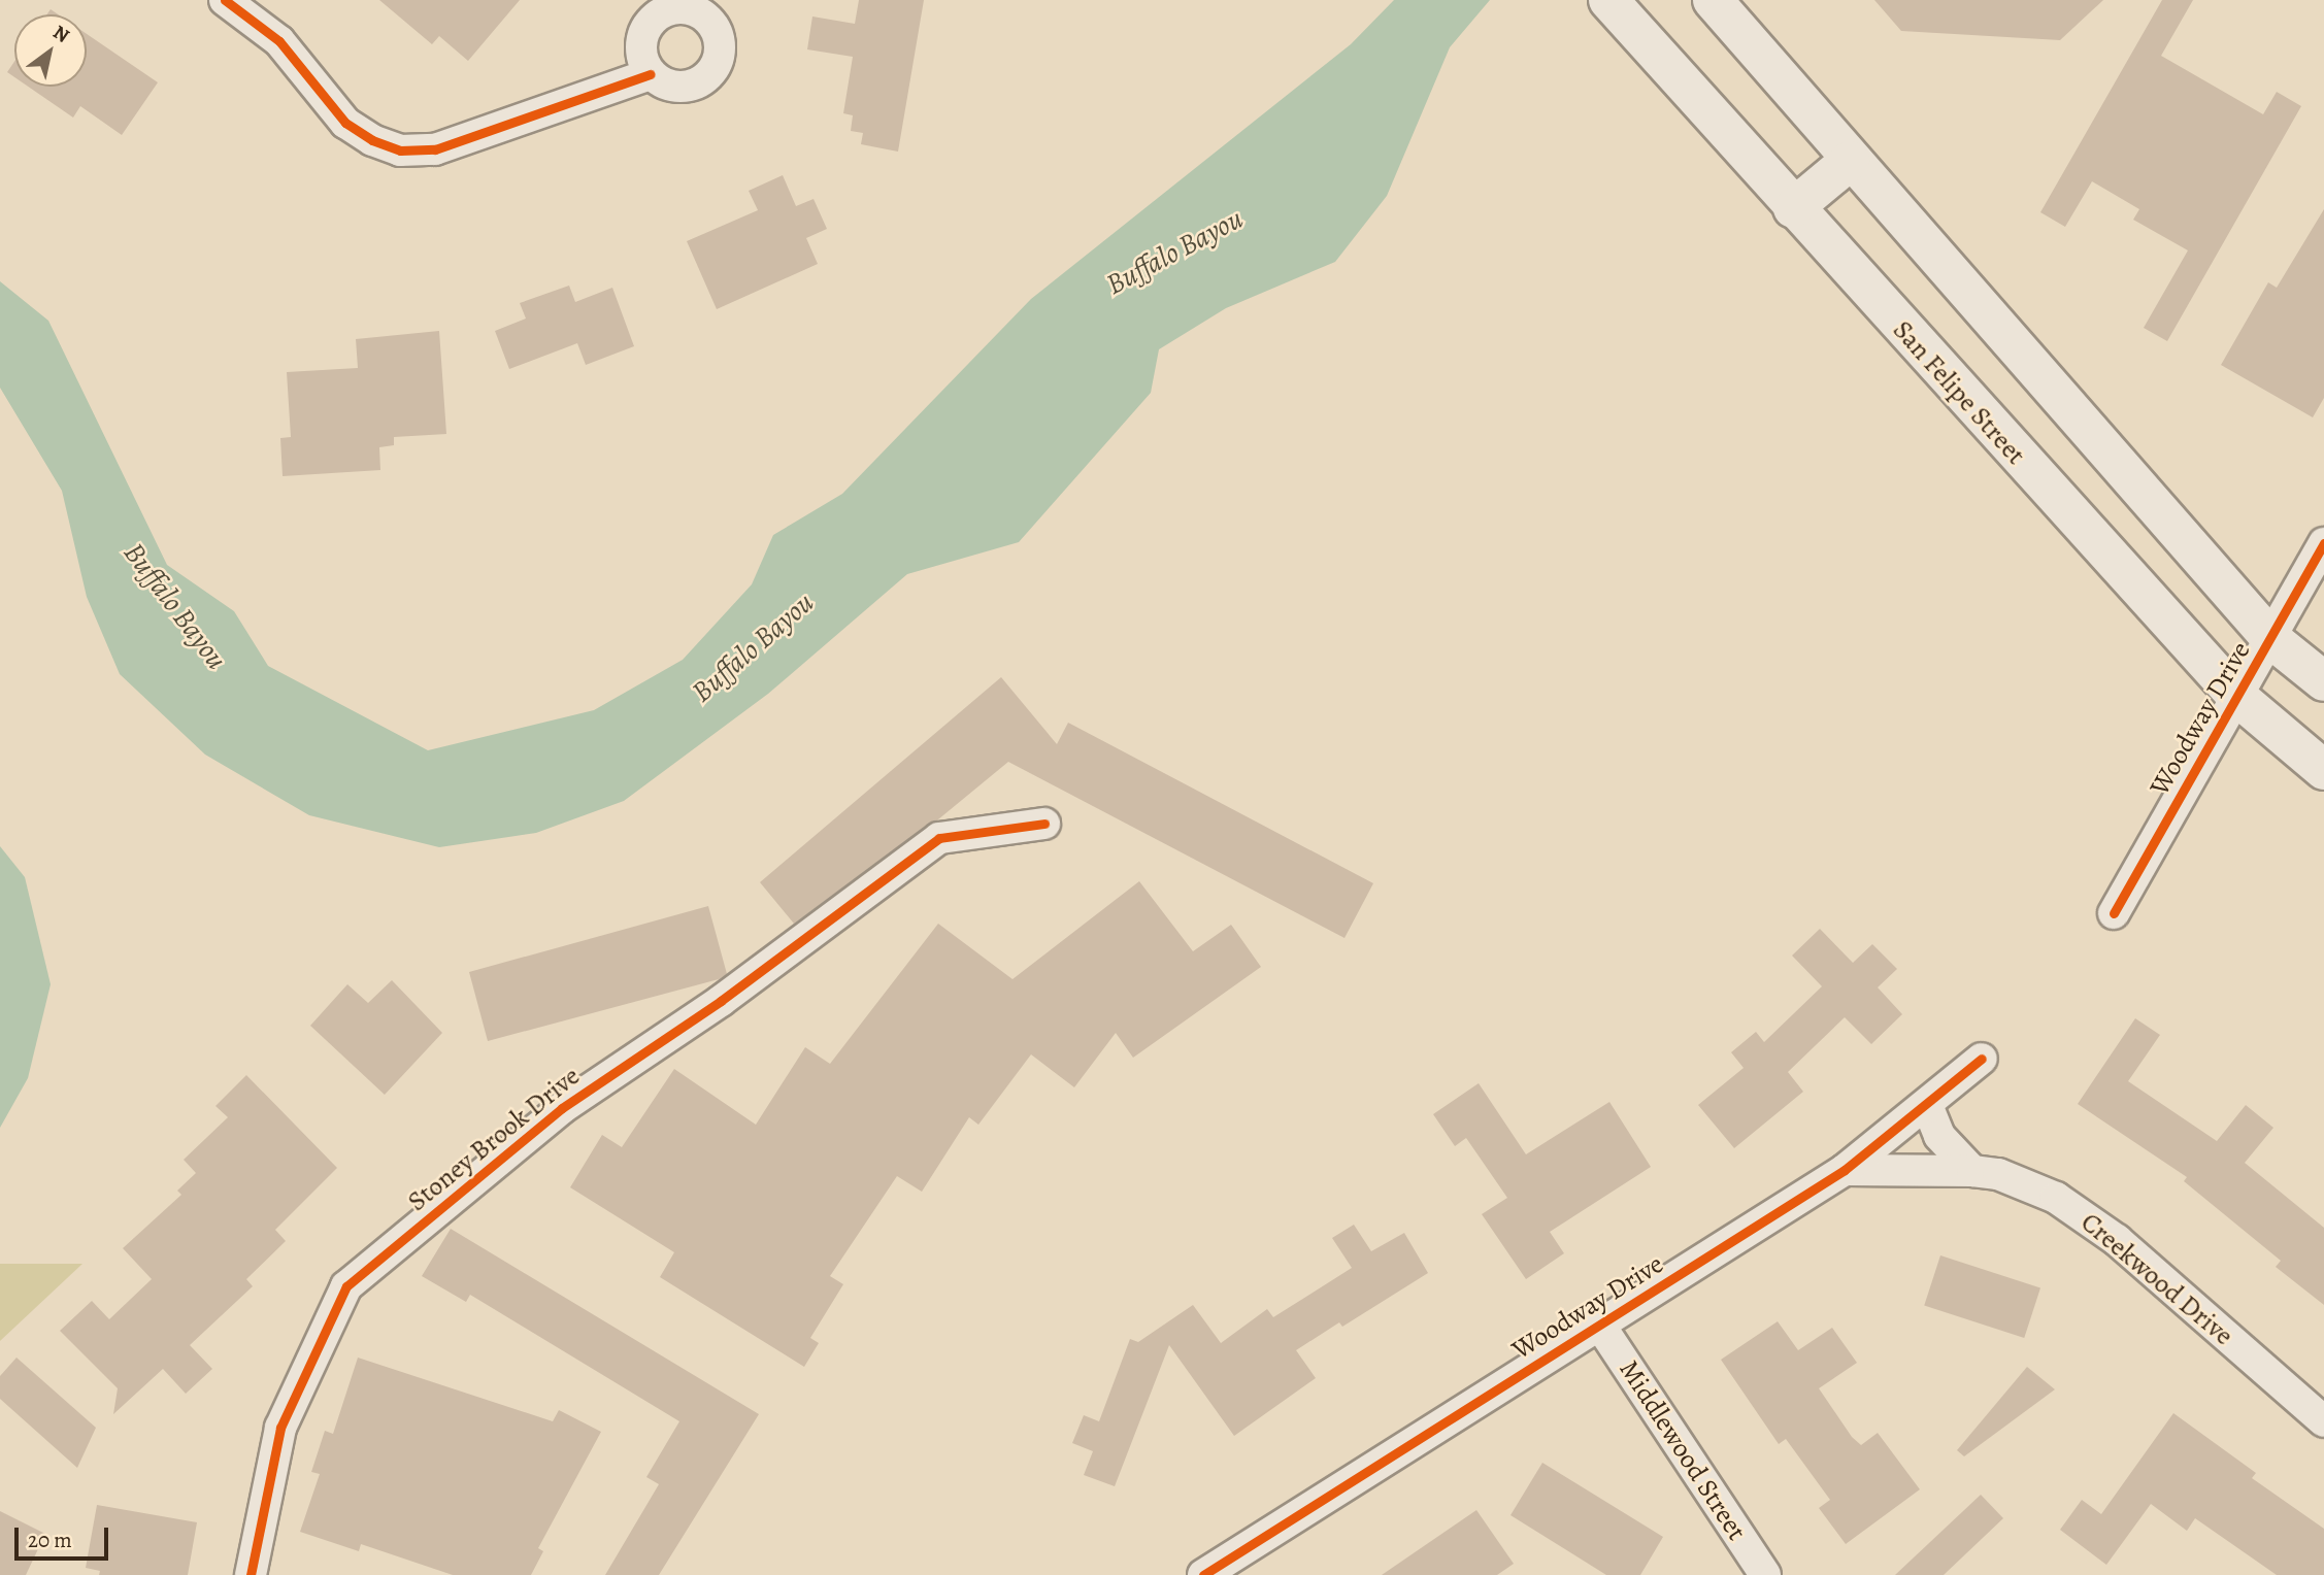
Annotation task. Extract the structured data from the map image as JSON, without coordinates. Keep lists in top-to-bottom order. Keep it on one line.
{"streets":{"main road":["San Felipe Street"],"street":["Woodway Drive","Stoney Brook Drive","Creekwood Drive","Middlewood Street"]},"crossings":[["San Felipe Street","Woodway Drive"],["Woodway Drive","Creekwood Drive"],["Woodway Drive","Middlewood Street"]],"water":["Buffalo Bayou"],"scale_bar":"20 m","north":"top right"}
